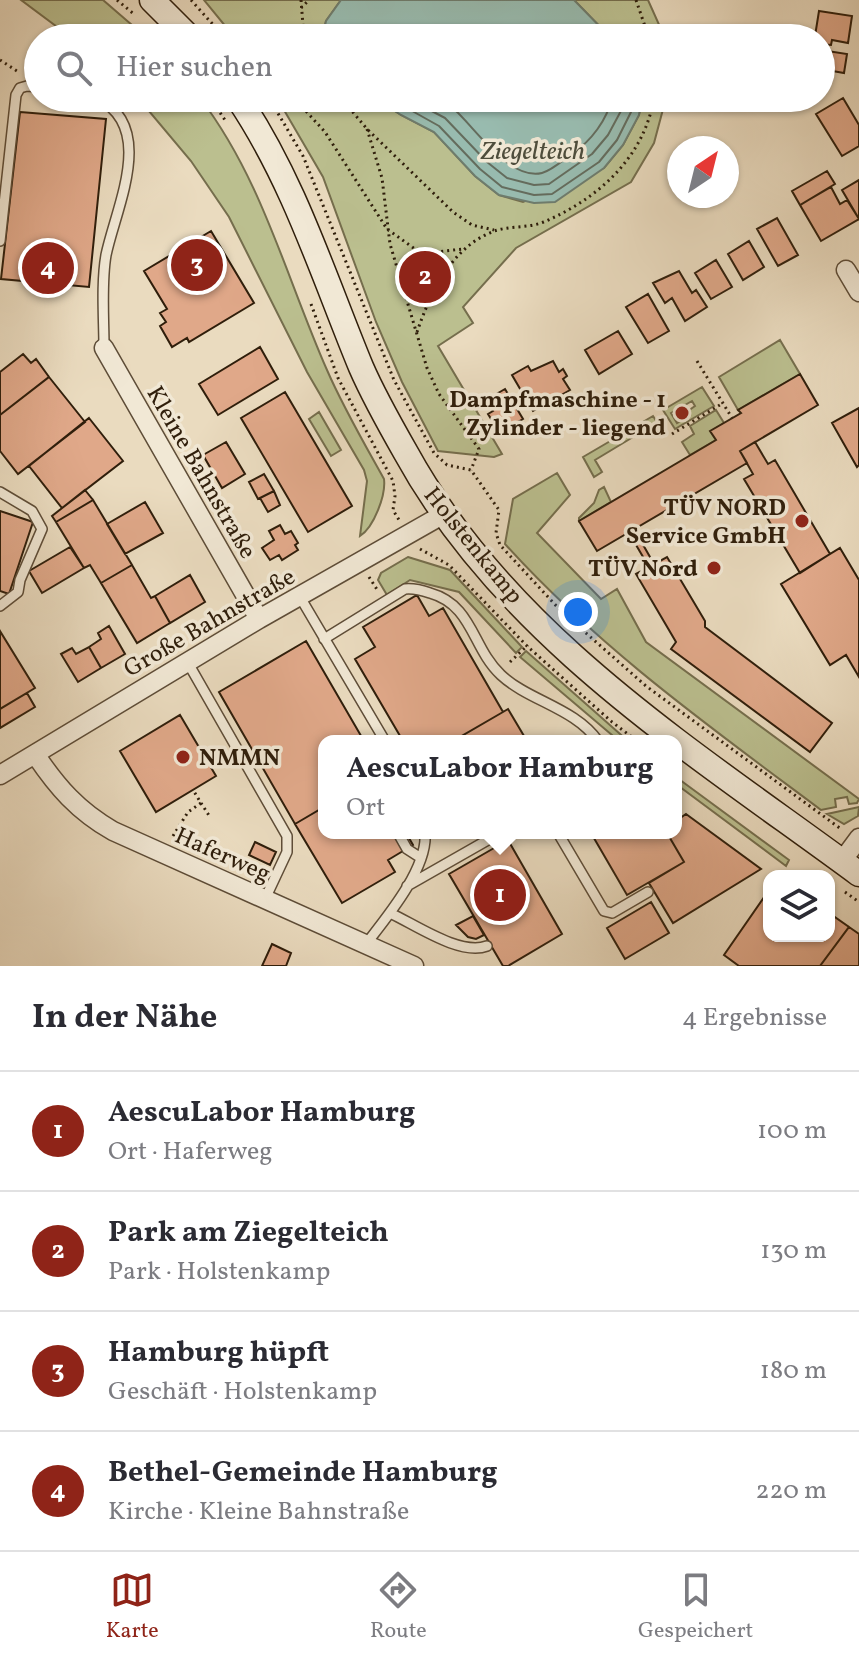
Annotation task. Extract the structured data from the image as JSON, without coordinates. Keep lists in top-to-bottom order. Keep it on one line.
{"streets":{"main road":["Holstenkamp"],"street":["Kleine Bahnstraße","Große Bahnstraße","Haferweg"]},"crossings":[["Kleine Bahnstraße","Große Bahnstraße"],["Holstenkamp","Große Bahnstraße"],["Große Bahnstraße","Haferweg"]],"water":["Ziegelteich"],"places":["Dampfmaschine - 1 Zylinder - liegend","TÜV NORD Service GmbH","TÜV Nord","NMMN"],"north":"top right","page":{"search":"Hier suchen","pins":["3","4","2","1"],"popup":["AescuLabor Hamburg","Ort"],"heading":["In der Nähe","4 Ergebnisse"],"list":[{"mark":"1","name":"AescuLabor Hamburg","note":"Ort · Haferweg","value":"100 m"},{"mark":"2","name":"Park am Ziegelteich","note":"Park · Holstenkamp","value":"130 m"},{"mark":"3","name":"Hamburg hüpft","note":"Geschäft · Holstenkamp","value":"180 m"},{"mark":"4","name":"Bethel-Gemeinde Hamburg","note":"Kirche · Kleine Bahnstraße","value":"220 m"}],"nav":["Karte","Route","Gespeichert"]}}
